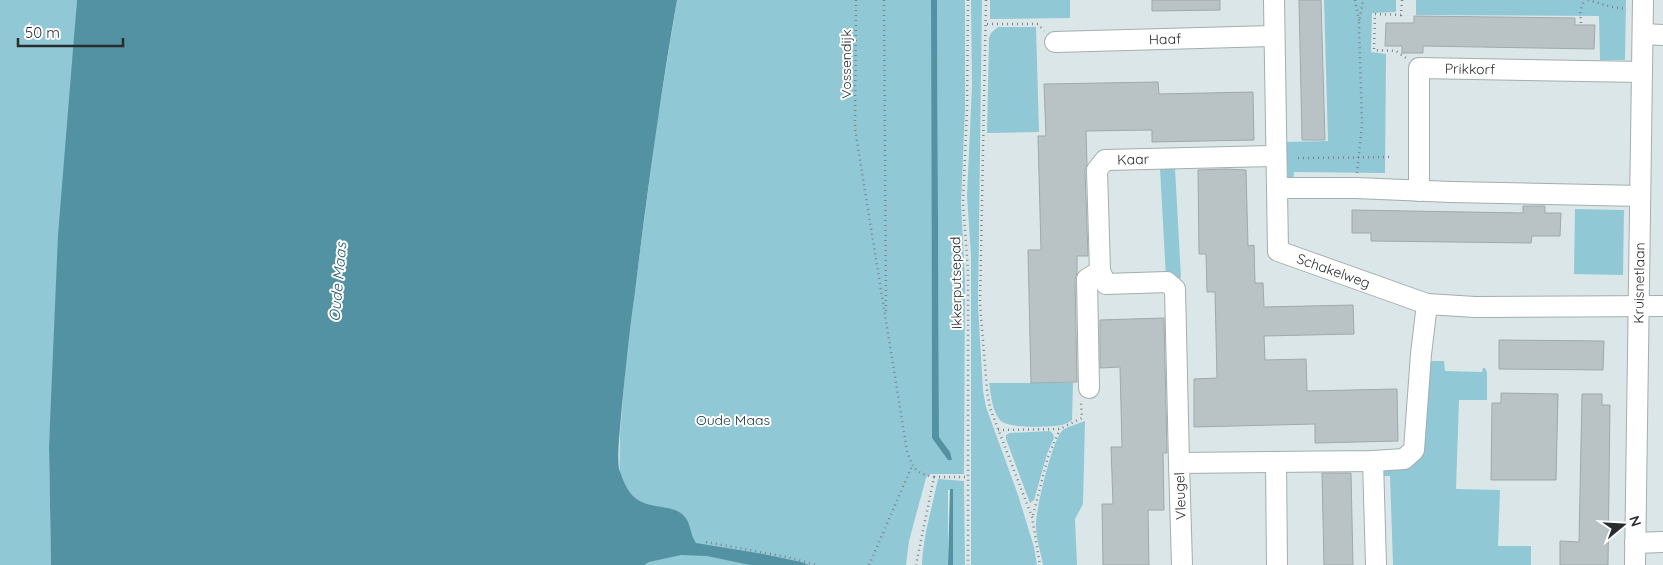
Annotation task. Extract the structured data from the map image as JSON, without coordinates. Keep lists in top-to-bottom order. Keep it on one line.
{"streets":{"street":["Haaf","Prikkorf","Kaar","Schakelweg","Kruisnetlaan","Vleugel"],"path":["Vossendijk","Ikkerputsepad"]},"crossings":[["Haaf","Schakelweg"],["Prikkorf","Kruisnetlaan"],["Kaar","Schakelweg"],["Schakelweg","Kruisnetlaan"],["Schakelweg","Vleugel"]],"water":["Oude Maas"],"parks":["Oude Maas"],"scale_bar":"50 m","north":"right"}
